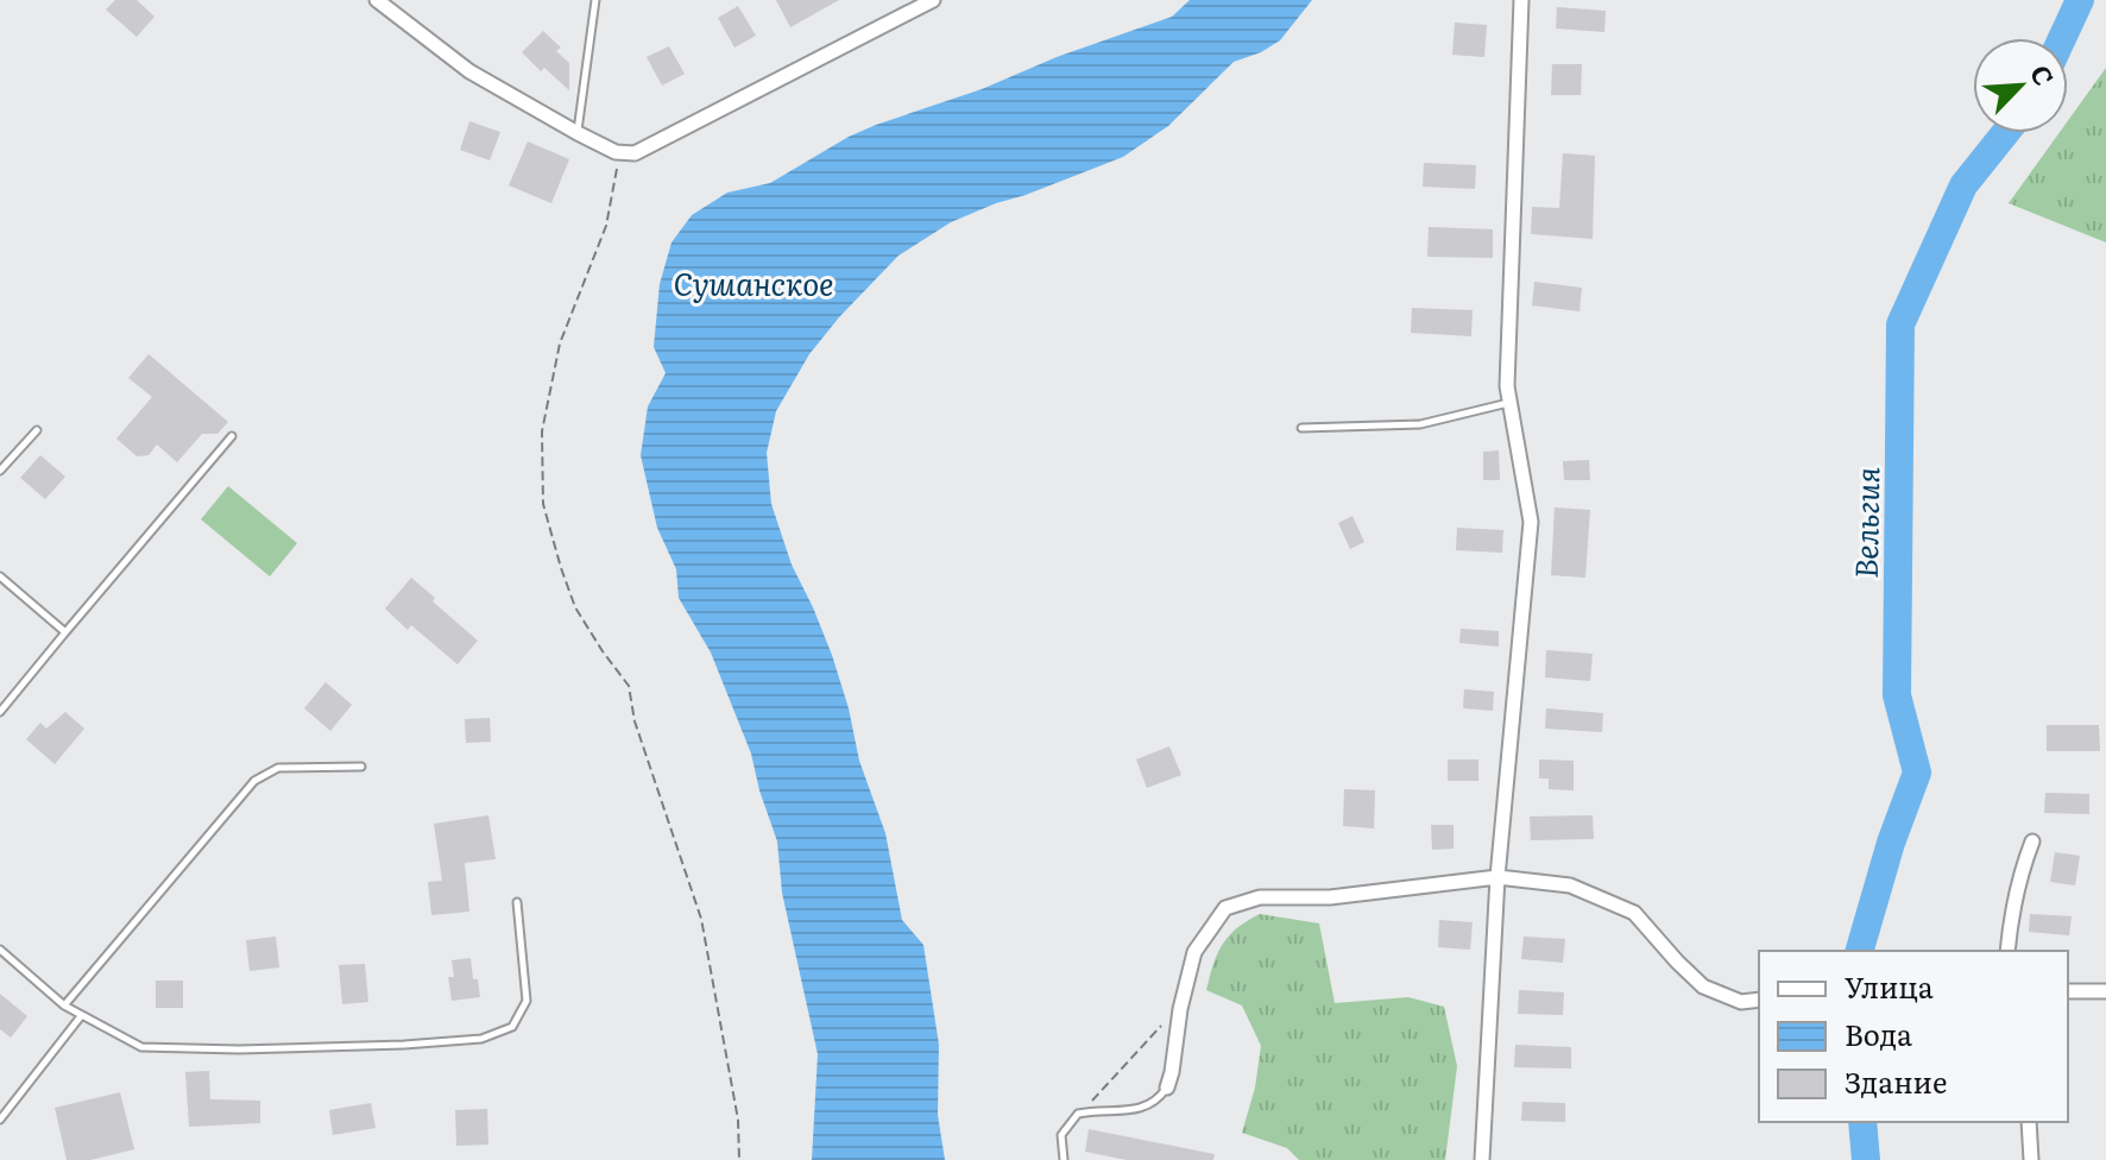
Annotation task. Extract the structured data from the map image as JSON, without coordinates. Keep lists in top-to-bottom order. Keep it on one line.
{"water":["Сушанское","Вельгия"],"legend":["Улица","Вода","Здание"],"north":"top right"}
